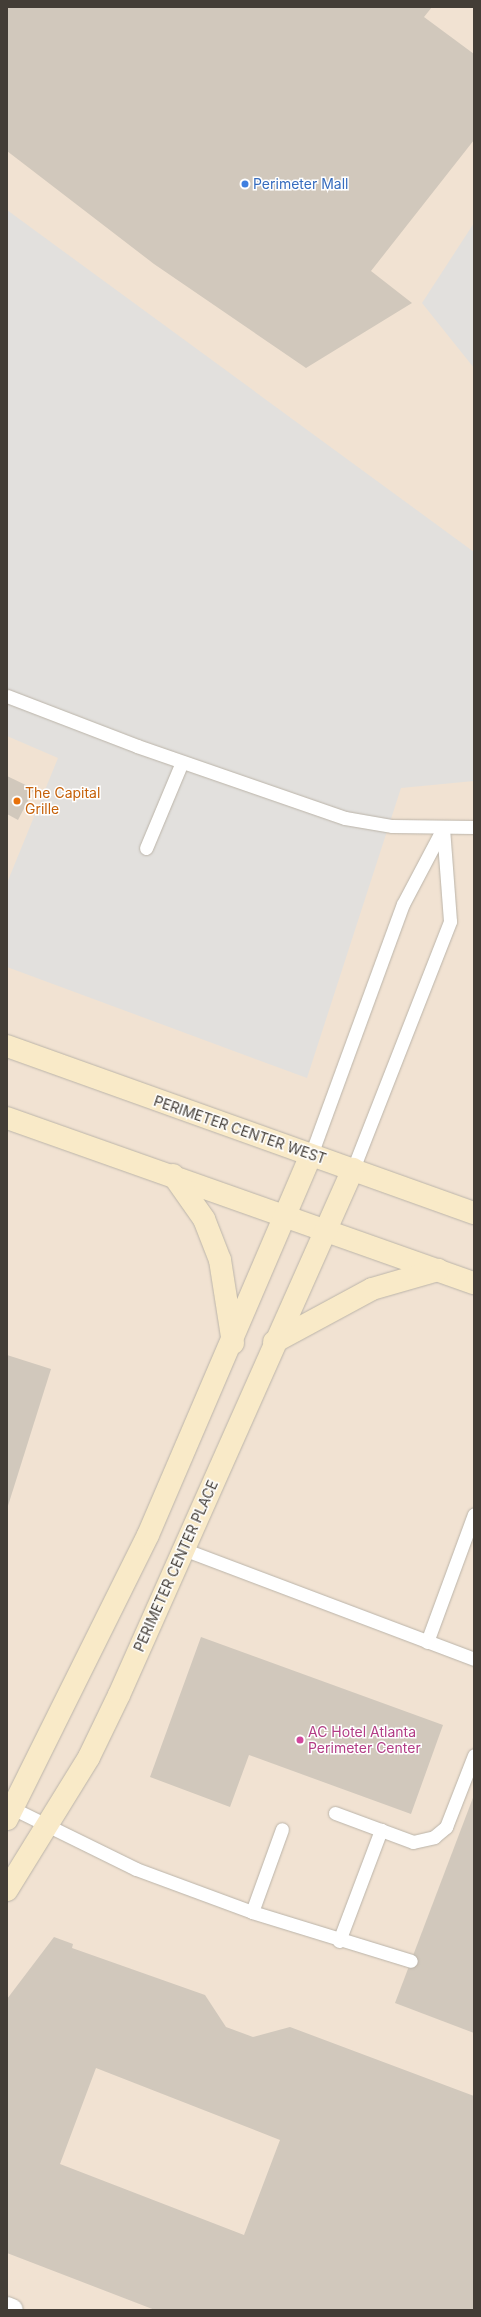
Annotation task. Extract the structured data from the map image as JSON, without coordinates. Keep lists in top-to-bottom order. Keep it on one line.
{"streets":{"street":["PERIMETER CENTER WEST","PERIMETER CENTER PLACE"]},"crossings":[["PERIMETER CENTER WEST","PERIMETER CENTER PLACE"]],"places":["Perimeter Mall","The Capital Grille","AC Hotel Atlanta Perimeter Center"]}
